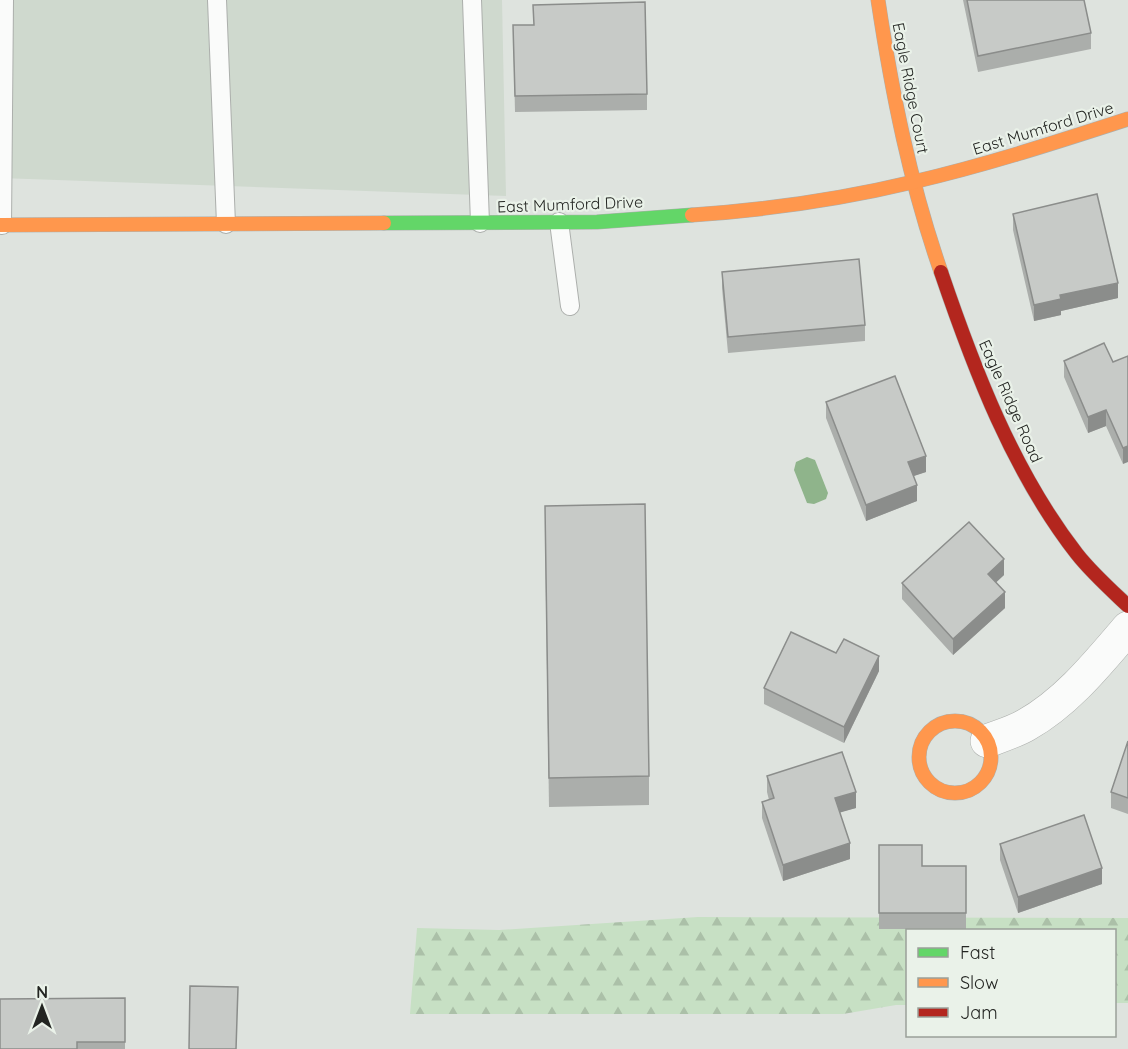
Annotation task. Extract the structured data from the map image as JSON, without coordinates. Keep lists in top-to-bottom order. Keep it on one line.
{"streets":{"street":["Eagle Ridge Court","East Mumford Drive","Eagle Ridge Road"]},"crossings":[["Eagle Ridge Court","East Mumford Drive"],["Eagle Ridge Court","Eagle Ridge Road"],["East Mumford Drive","Eagle Ridge Road"]],"legend":["Fast","Slow","Jam"],"north":"top"}
